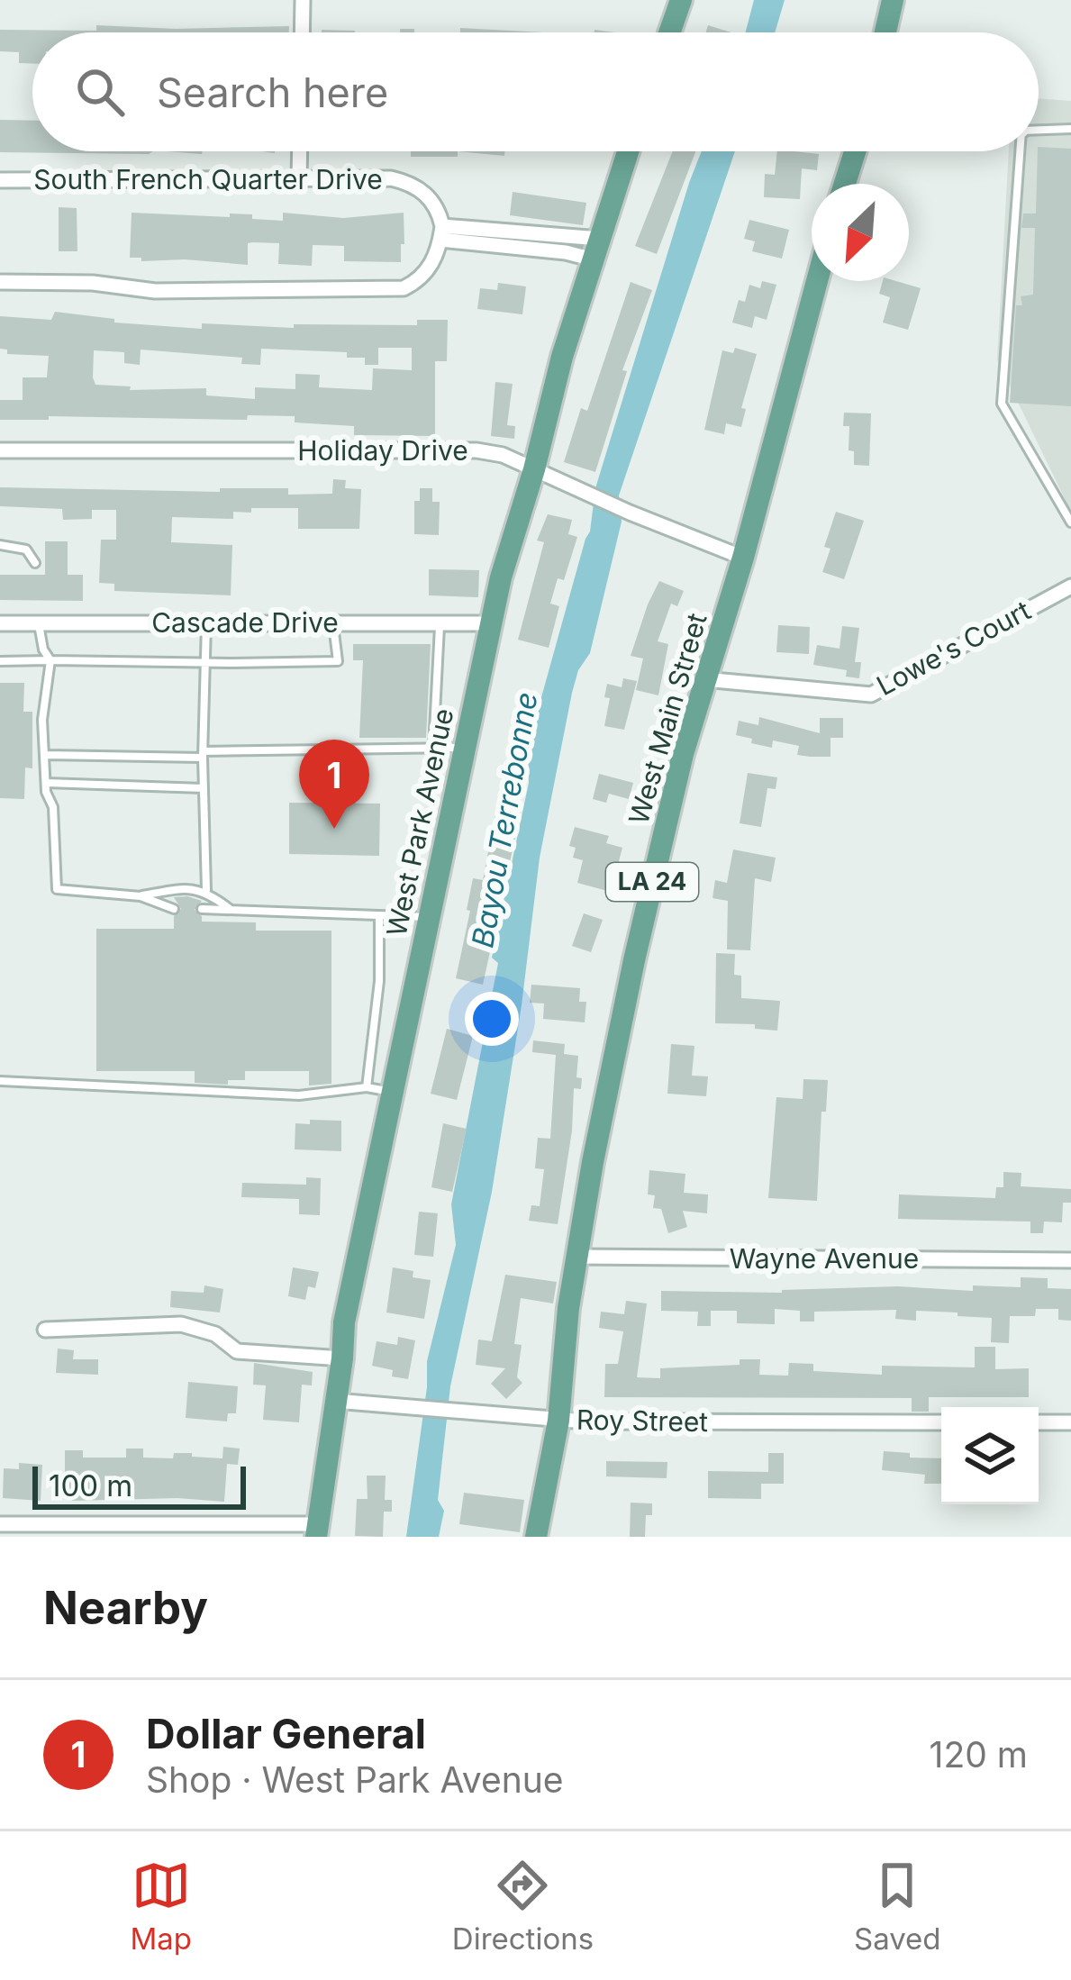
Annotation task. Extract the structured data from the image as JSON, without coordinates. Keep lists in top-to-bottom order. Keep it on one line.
{"streets":{"main road":["West Main Street","West Park Avenue","LA 24"],"street":["South French Quarter Drive","Holiday Drive","Cascade Drive","Lowe's Court","Wayne Avenue","Roy Street"]},"crossings":[["Holiday Drive","West Main Street"],["Holiday Drive","West Park Avenue"],["Cascade Drive","West Park Avenue"],["Lowe's Court","West Main Street"],["West Main Street","Wayne Avenue"],["West Main Street","Roy Street"],["West Park Avenue","Roy Street"]],"water":["Bayou Terrebonne"],"scale_bar":"100 m","north":"bottom left","page":{"search":"Search here","pins":"1","scale":"100 m","heading":"Nearby","list":[{"mark":"1","name":"Dollar General","note":"Shop · West Park Avenue","value":"120 m"}],"nav":["Map","Directions","Saved"]}}
